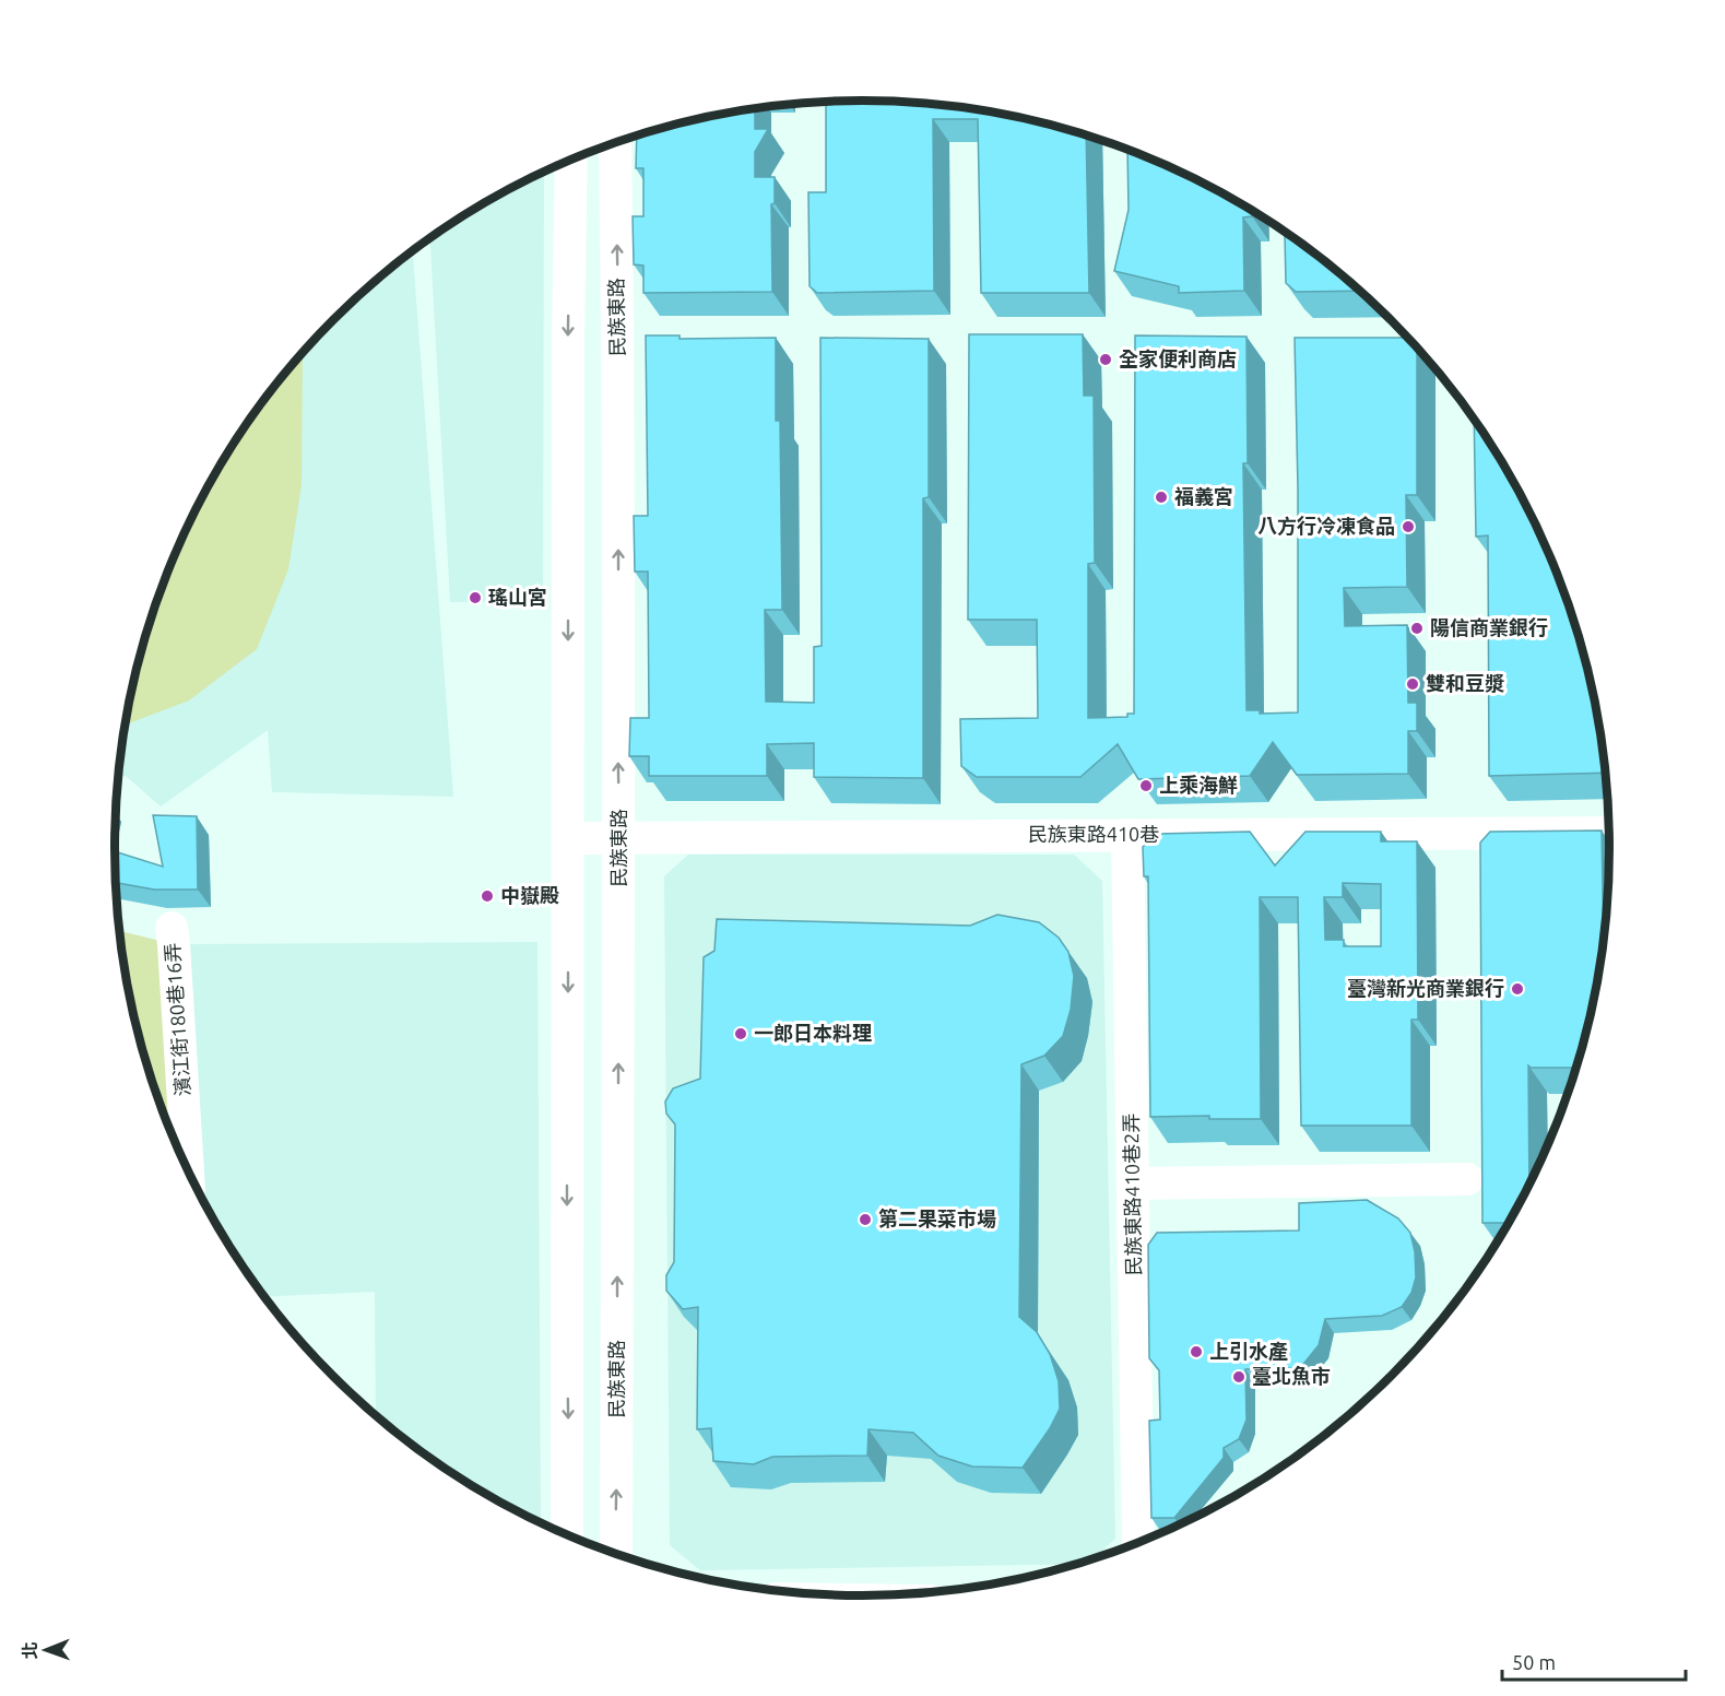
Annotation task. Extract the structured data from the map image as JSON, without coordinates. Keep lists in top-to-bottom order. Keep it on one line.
{"streets":{"street":["民族東路","民族東路410巷","濱江街180巷16弄","民族東路410巷2弄"]},"crossings":[["民族東路","民族東路410巷"],["民族東路410巷","民族東路410巷2弄"]],"places":["全家便利商店","福義宮","八方行冷凍食品","瑤山宮","陽信商業銀行","雙和豆漿","上乘海鮮","中嶽殿","臺灣新光商業銀行","一郎日本料理","第二果菜市場","上引水產","臺北魚市"],"scale_bar":"50 m","north":"left"}
